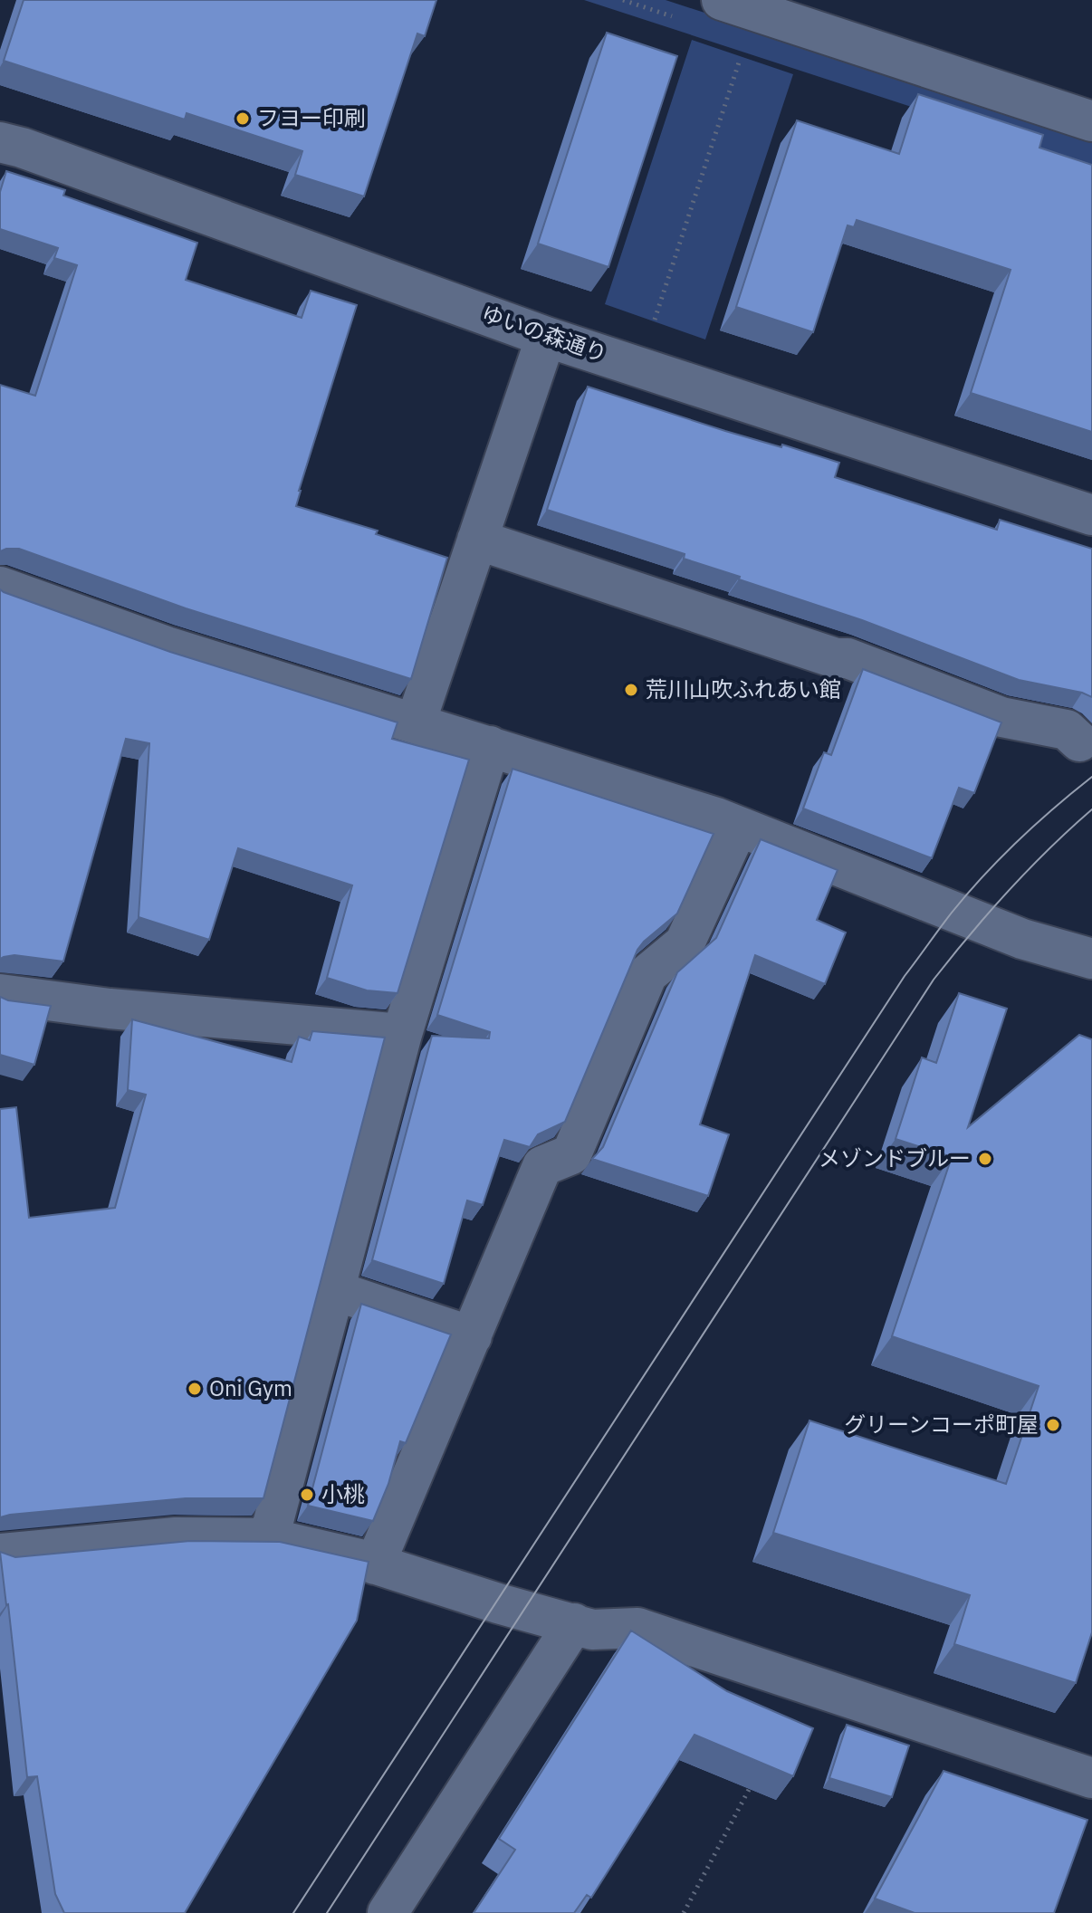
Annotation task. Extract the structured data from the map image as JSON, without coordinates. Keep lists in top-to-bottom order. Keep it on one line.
{"streets":{"street":["ゆいの森通り"]},"places":["フヨー印刷","荒川山吹ふれあい館","メゾンドブルー","Oni Gym","グリーンコーポ町屋","小桃"]}
